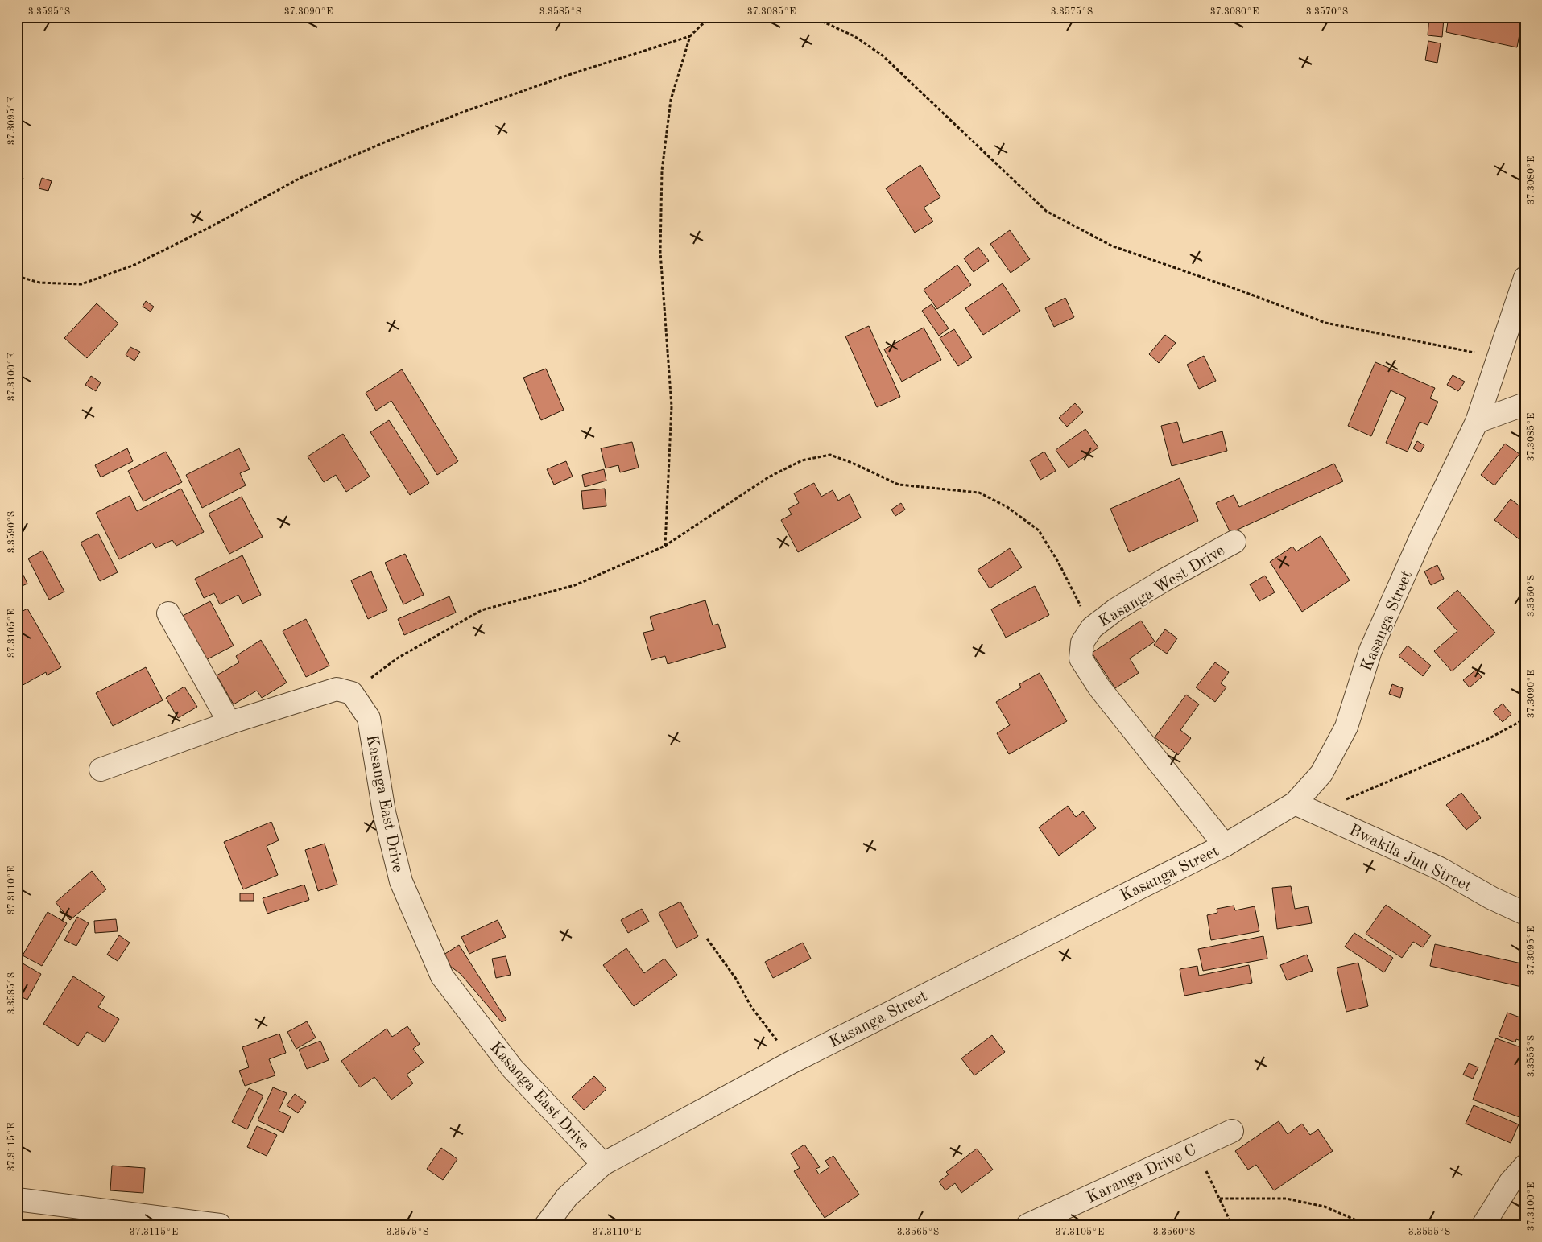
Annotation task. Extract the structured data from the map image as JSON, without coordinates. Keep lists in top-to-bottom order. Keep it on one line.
{"streets":{"street":["Kasanga West Drive","Kasanga Street","Kasanga East Drive","Bwakila Juu Street","Karanga Drive C"]},"crossings":[["Kasanga West Drive","Kasanga Street"],["Kasanga Street","Kasanga East Drive"],["Kasanga Street","Bwakila Juu Street"]],"coordinates":["3.3595°S","37.3090°E","3.3585°S","37.3085°E","3.3575°S","37.3080°E","3.3570°S","37.3095°E","37.3100°E","3.3590°S","3.3560°S","37.3105°E","37.3110°E","3.3555°S","37.3115°E","3.3565°S"]}
